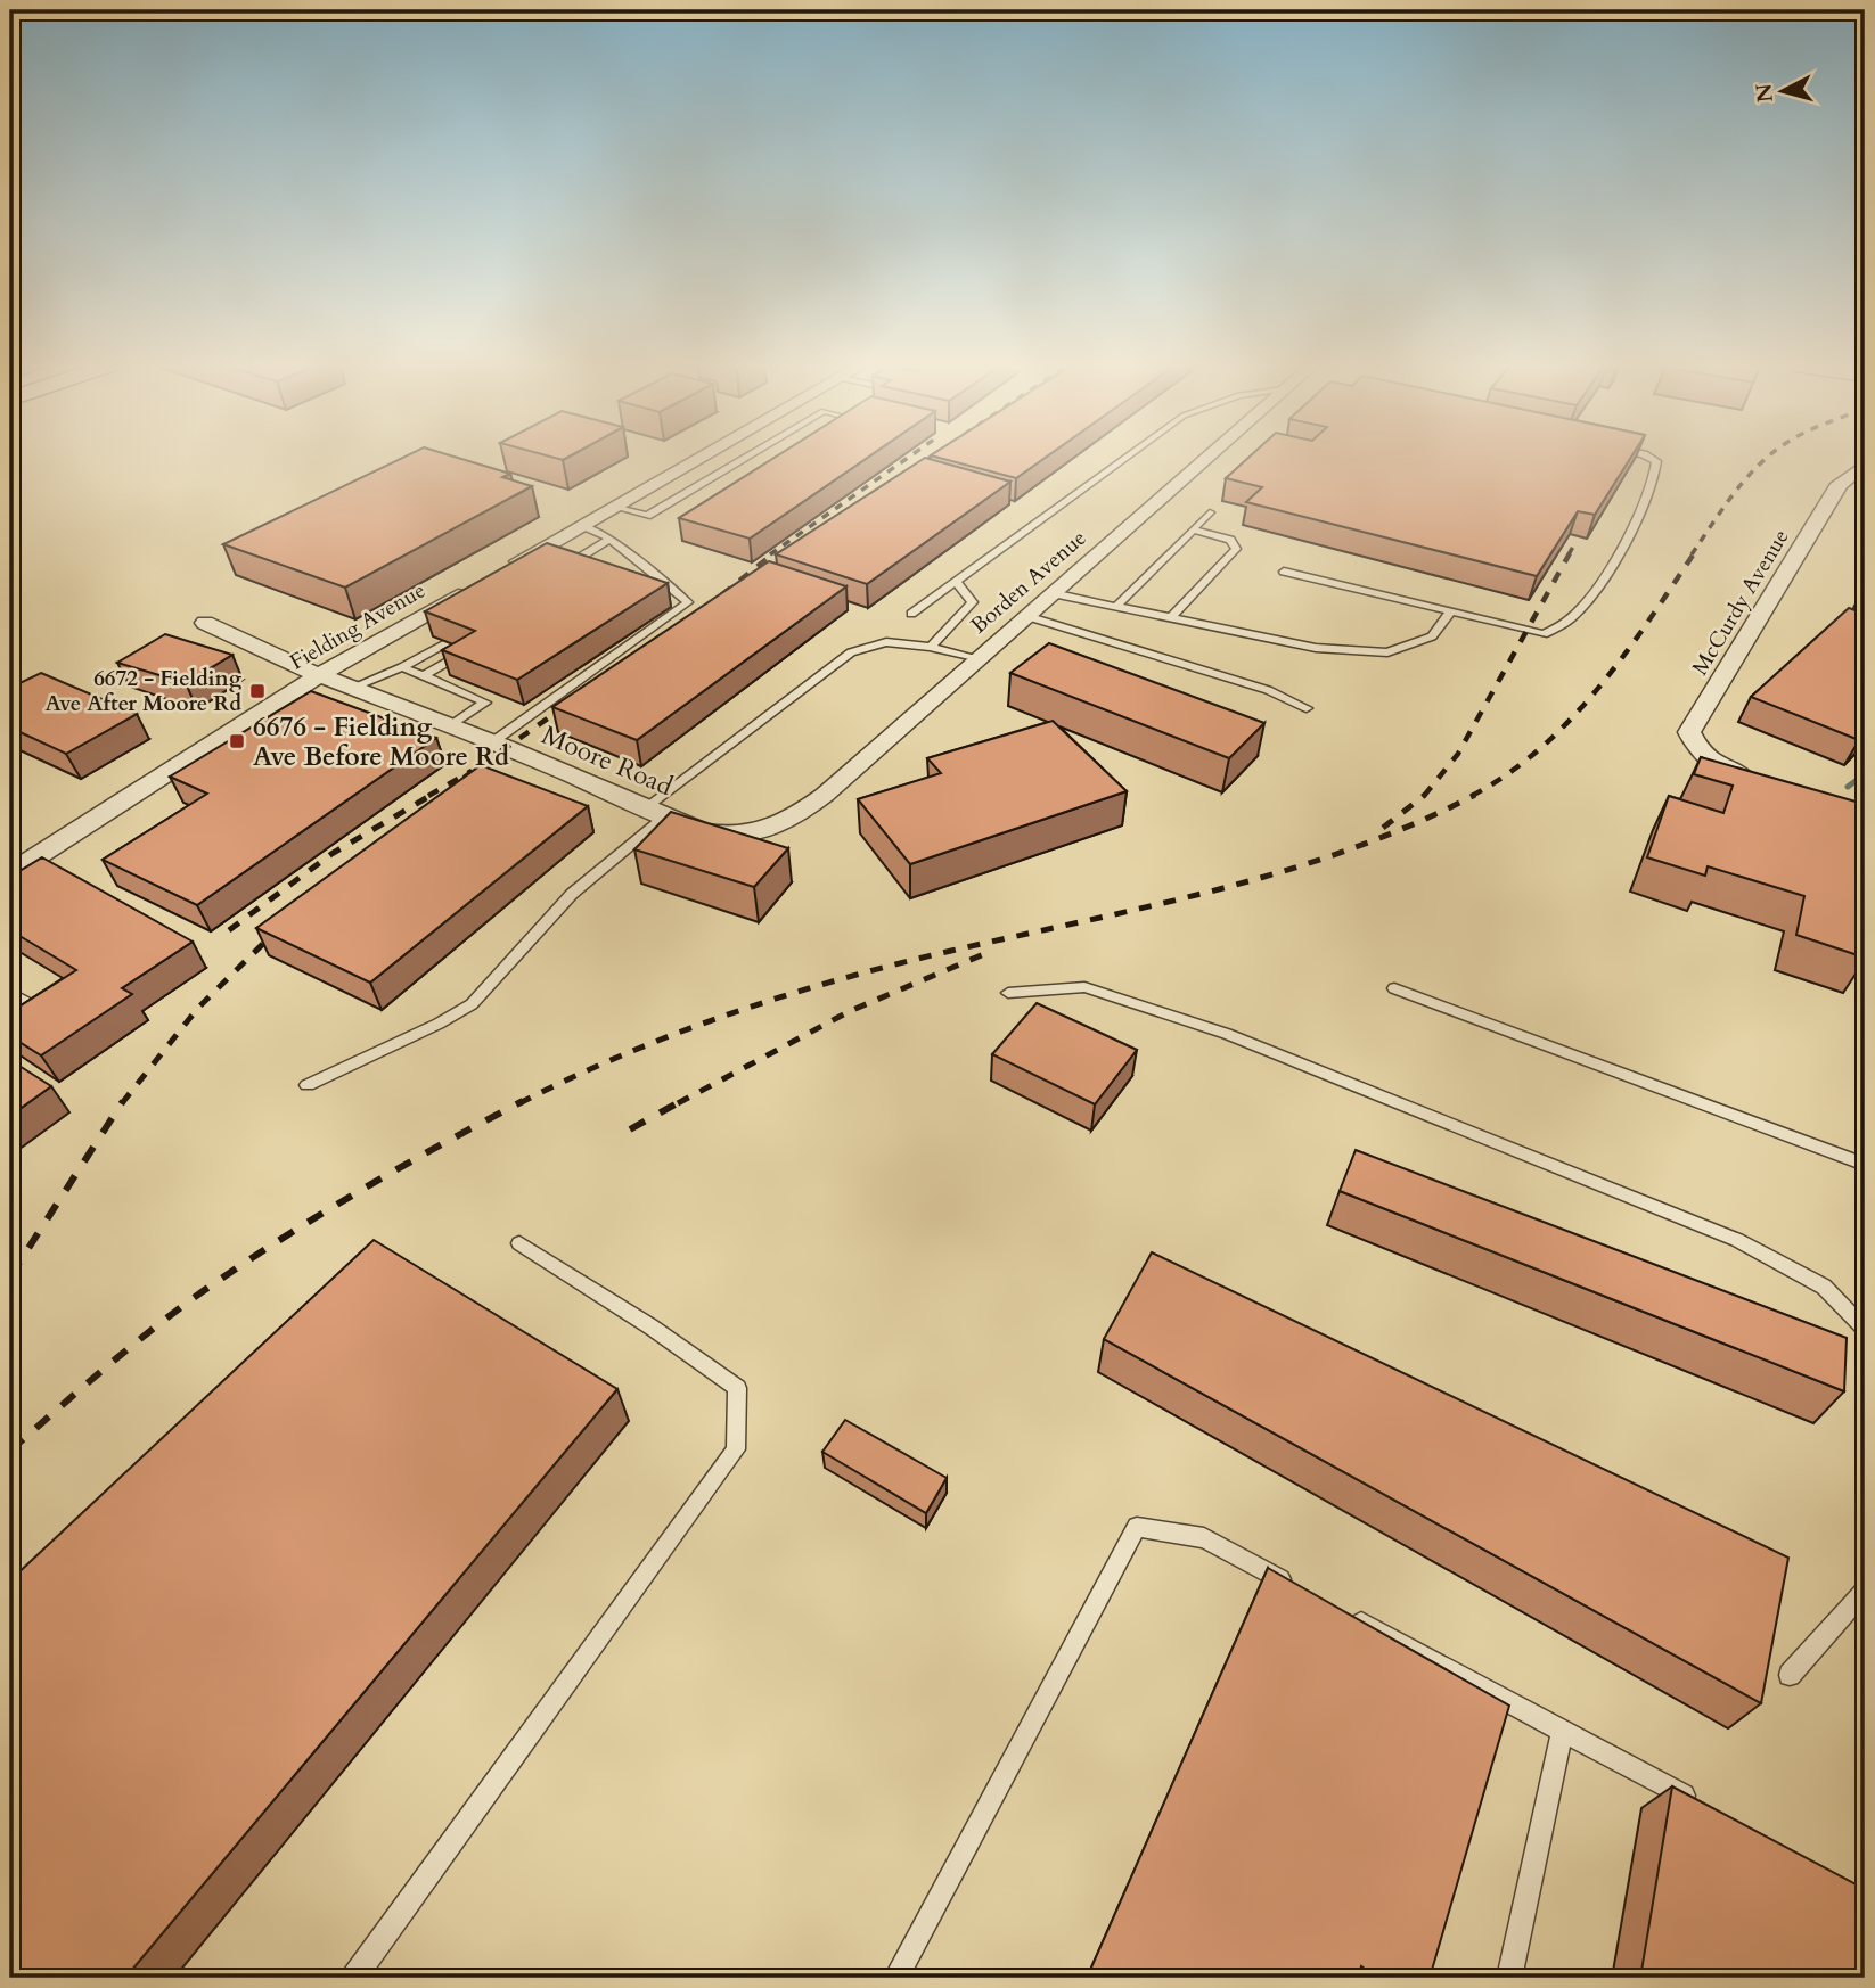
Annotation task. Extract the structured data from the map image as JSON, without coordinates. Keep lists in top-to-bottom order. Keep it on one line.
{"streets":{"street":["Borden Avenue","McCurdy Avenue","Fielding Avenue","Moore Road"]},"crossings":[["Borden Avenue","Moore Road"],["Fielding Avenue","Moore Road"]],"places":{"transit":["6672 - Fielding Ave After Moore Rd","6676 - Fielding Ave Before Moore Rd"]},"north":"left"}
